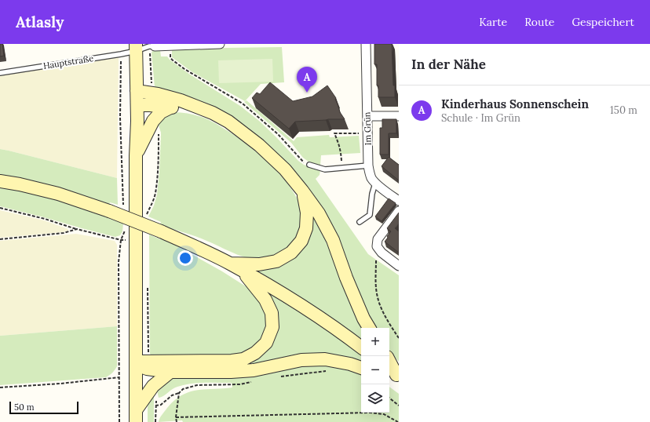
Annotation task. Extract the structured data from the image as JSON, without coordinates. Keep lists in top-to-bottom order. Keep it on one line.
{"streets":{"street":["Im Grün"],"lane":["Hauptstraße"]},"scale_bar":"50 m","page":{"header":"Atlasly","nav":["Karte","Route","Gespeichert"],"heading":"In der Nähe","pins":"A","list":[{"mark":"A","name":"Kinderhaus Sonnenschein","note":"Schule · Im Grün","value":"150 m"}],"map_buttons":["+","−"],"scale":"50 m"}}
